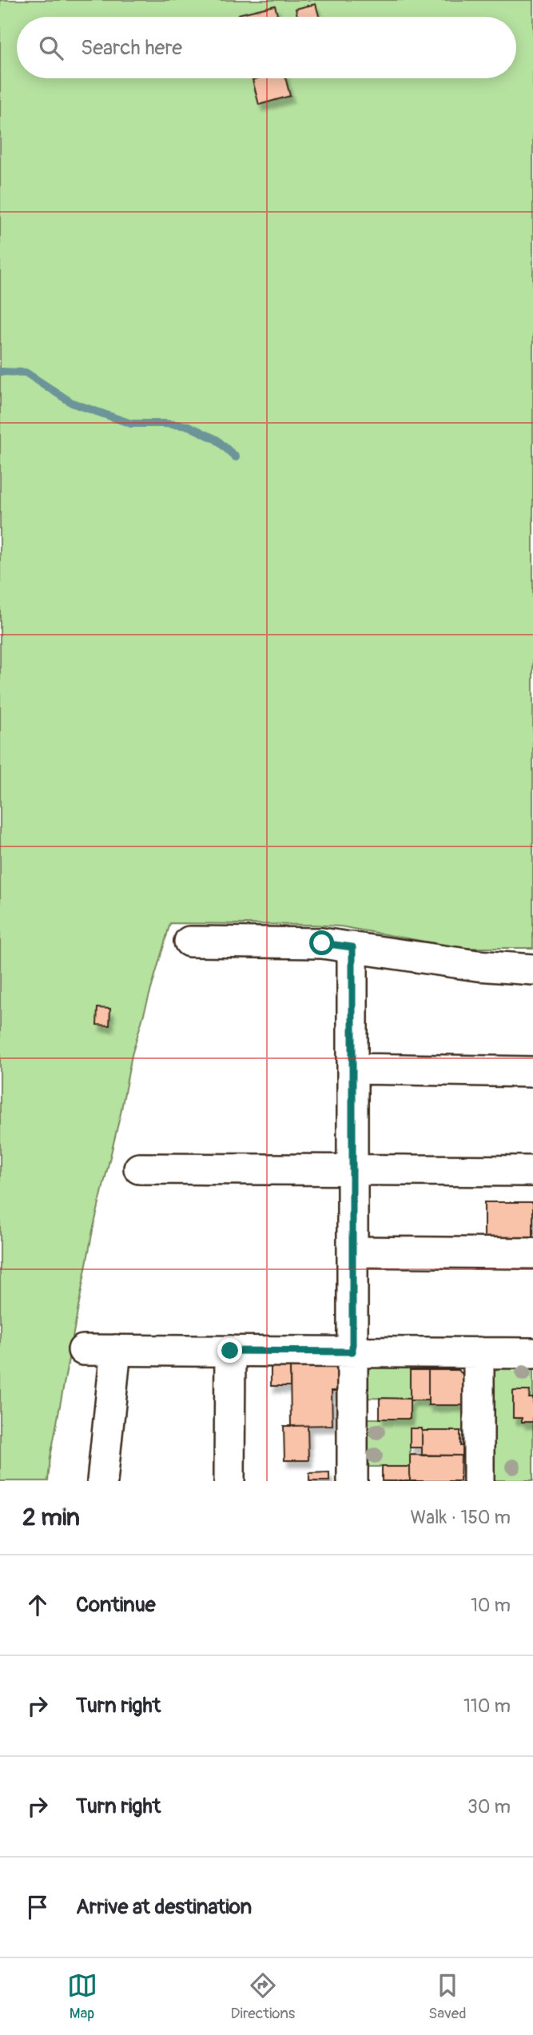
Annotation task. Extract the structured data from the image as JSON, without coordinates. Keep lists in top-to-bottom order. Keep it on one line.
{"page":{"search":"Search here","heading":["2 min","Walk · 150 m"],"list":[["Continue","10 m"],["Turn right","110 m"],["Turn right","30 m"],"Arrive at destination"],"nav":["Map","Directions","Saved"]}}
